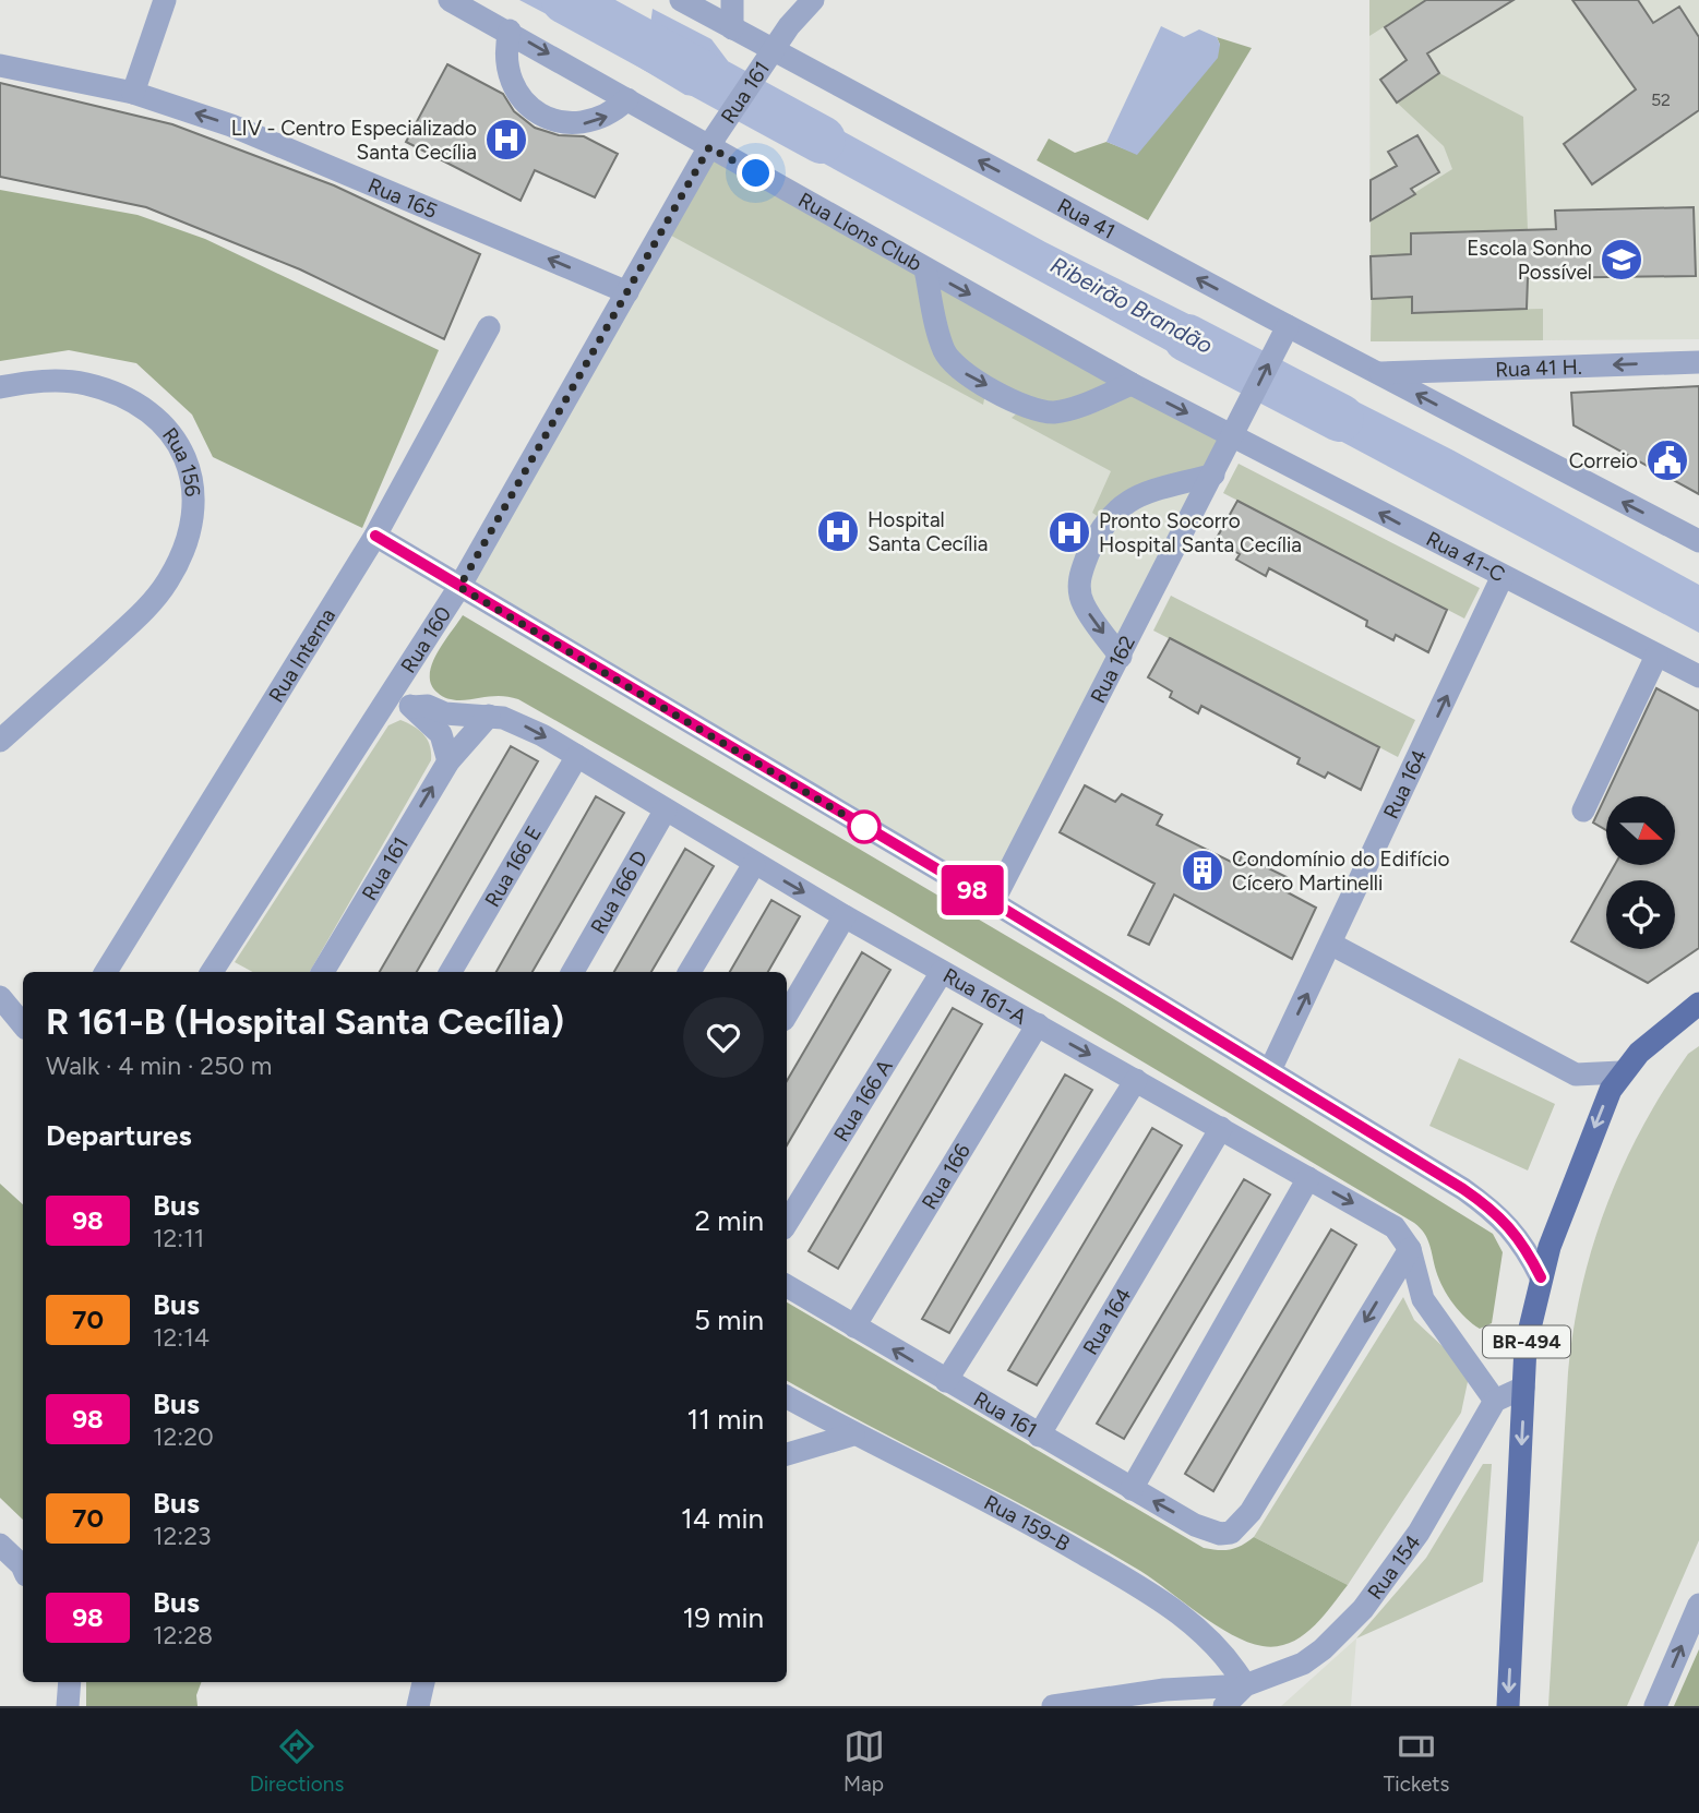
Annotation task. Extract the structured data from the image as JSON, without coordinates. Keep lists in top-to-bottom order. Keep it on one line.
{"streets":{"main road":["BR-494"],"street":["Rua 161","Rua 165","Rua 41","Rua Lions Club","Rua 41 H.","Rua 156","Rua 41-C","Rua 160","Rua Interna","Rua 162","Rua 164","Rua 166 E","Rua 166 D","Rua 161-A","Rua 166 A","Rua 166","Rua 159-B","Rua 154"]},"crossings":[["Rua 161","Rua 41"],["Rua 161","Rua Lions Club"],["Rua 161","Rua 160"],["Rua 161","Rua 164"],["Rua 161","Rua 161-A"],["Rua 161","Rua 166"],["Rua 165","Rua 160"],["Rua 41","Rua 41 H."],["Rua 41","Rua 162"],["Rua Lions Club","Rua 41-C"],["Rua Lions Club","Rua 160"],["Rua Lions Club","Rua 162"],["Rua 41-C","Rua 162"],["Rua 41-C","Rua 164"],["Rua 160","Rua 161-A"],["Rua 164","Rua 161-A"],["Rua 166 E","Rua 161-A"],["Rua 166 D","Rua 161-A"],["Rua 161-A","Rua 166 A"],["Rua 161-A","Rua 166"],["Rua 161-A","Rua 154"],["Rua 159-B","Rua 154"]],"one_way":["Rua 165","Rua 41","Rua Lions Club","Rua 41 H.","Rua 41-C"],"water":["Ribeirão Brandão"],"places":{"hospital":["LIV - Centro Especializado Santa Cecília","Hospital Santa Cecília","Pronto Socorro Hospital Santa Cecília"],"school or university":["Escola Sonho Possível"],"public building":["Correio"],"building":["Condomínio do Edifício Cícero Martinelli"]},"lines":["bus line 98"],"house_numbers":["52"],"north":"right","page":{"on_map":"98","heading":[["R 161-B (Hospital Santa Cecília)","Walk · 4 min · 250 m"],"Departures"],"list":[{"mark":"98","name":"Bus","note":"12:11","value":"2 min"},{"mark":"70","name":"Bus","note":"12:14","value":"5 min"},{"mark":"98","name":"Bus","note":"12:20","value":"11 min"},{"mark":"70","name":"Bus","note":"12:23","value":"14 min"},{"mark":"98","name":"Bus","note":"12:28","value":"19 min"}],"tabs":["Directions","Map","Tickets"]}}
